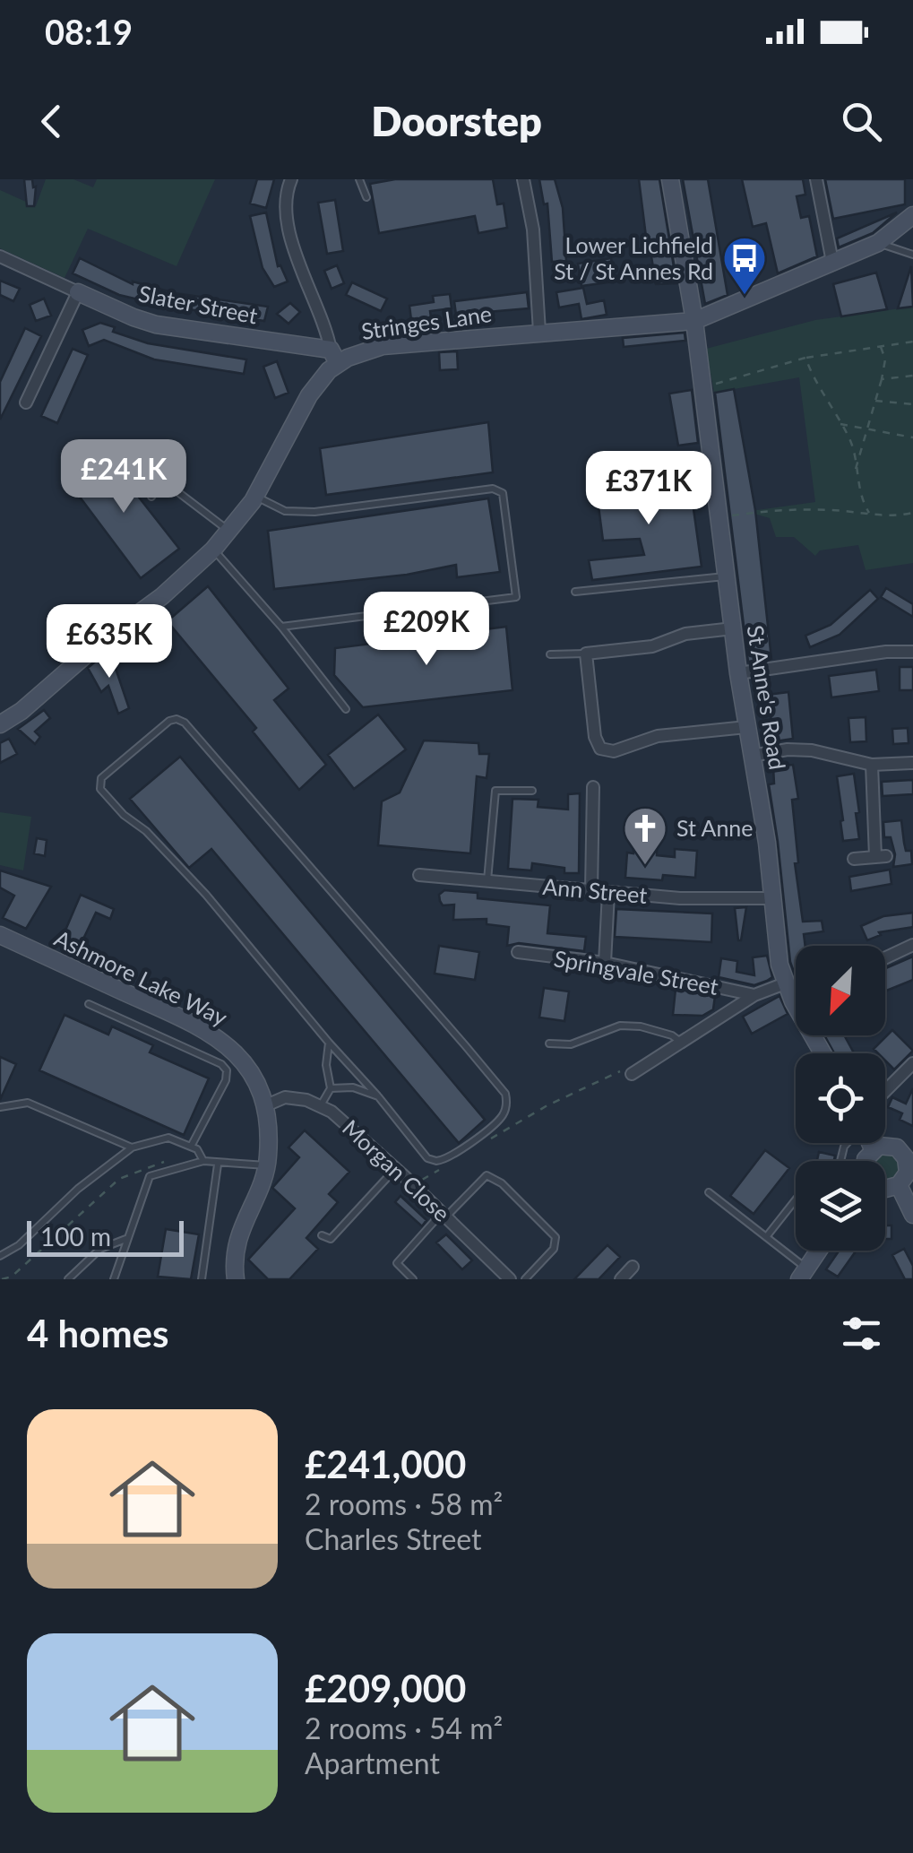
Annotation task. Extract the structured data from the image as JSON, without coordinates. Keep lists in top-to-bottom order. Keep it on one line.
{"streets":{"street":["Slater Street","Stringes Lane","St Anne's Road","Ann Street","Springvale Street","Ashmore Lake Way","Morgan Close"]},"crossings":[["Slater Street","Stringes Lane"],["Stringes Lane","St Anne's Road"],["St Anne's Road","Ann Street"],["Ashmore Lake Way","Morgan Close"]],"places":{"bus stop":["Lower Lichfield St / St Annes Rd"],"church":["St Anne"]},"scale_bar":"100 m","north":"bottom left","page":{"status":"08:19","header":"Doorstep","price":["£241K","£371K","£209K","£635K"],"scale":"100 m","heading":"4 homes","list":[{"name":"£241,000","note":"2 rooms · 58 m² · Charles Street"},{"name":"£209,000","note":"2 rooms · 54 m² · Apartment"}]}}
